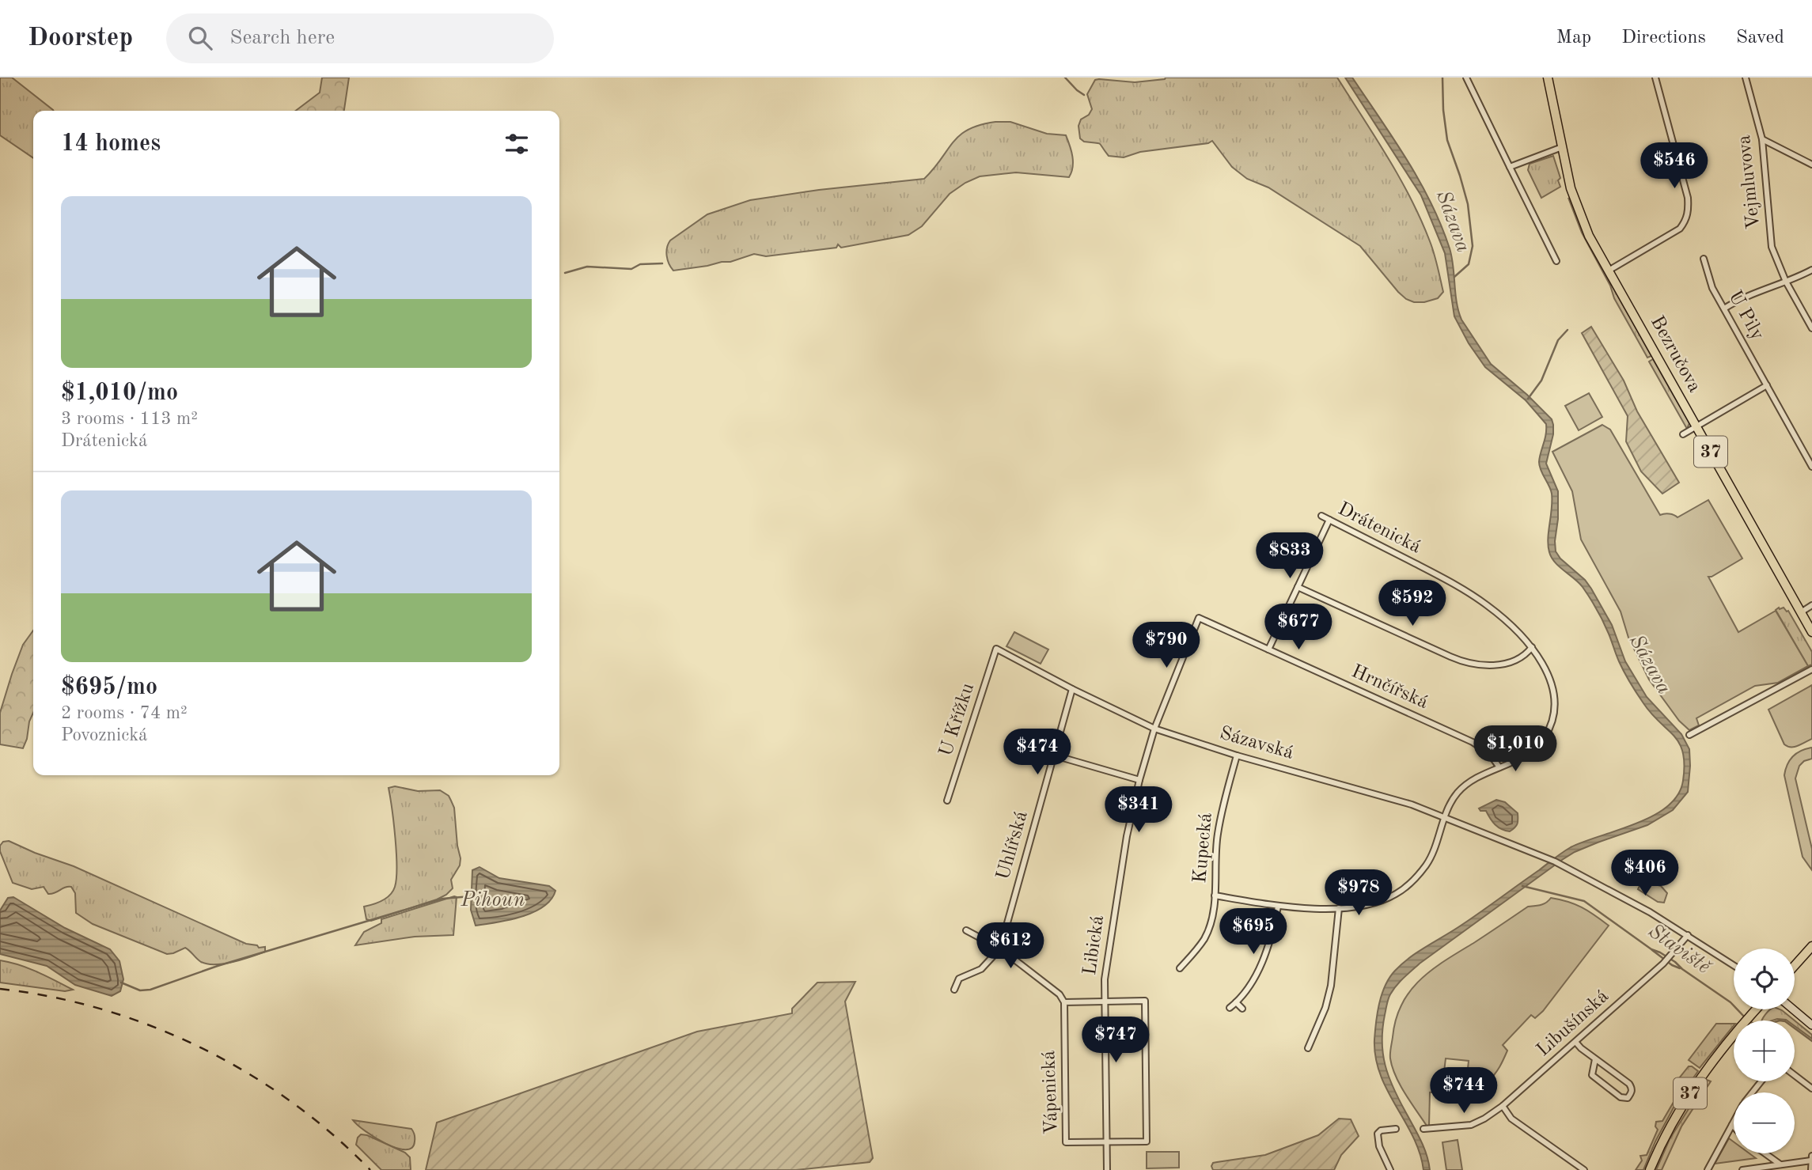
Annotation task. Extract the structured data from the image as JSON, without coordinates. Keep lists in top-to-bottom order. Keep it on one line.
{"streets":{"main road":["Bezručova","37"],"street":["Vejmluvova","U Pily","Drátenická","Hrnčířská","U Křížku","Sázavská","Uhlířská","Kupecká","Libická","Libušínská","Vápenická"]},"crossings":[["Drátenická","Hrnčířská"],["Drátenická","Sázavská"],["Drátenická","Kupecká"],["Hrnčířská","Libická"],["U Křížku","Sázavská"],["Sázavská","Uhlířská"],["Sázavská","Kupecká"],["Sázavská","Libická"],["Sázavská","Libušínská"],["Libická","Vápenická"]],"water":["Sázava","Pihoun","Staviště"],"page":{"header":"Doorstep","search":"Search here","nav":["Map","Directions","Saved"],"heading":"14 homes","price":["$546","$833","$592","$677","$790","$1,010","$474","$341","$406","$978","$695","$612","$747","$744"],"list":[{"name":"$1,010/mo","note":"3 rooms · 113 m² · Drátenická"},{"name":"$695/mo","note":"2 rooms · 74 m² · Povoznická"}],"map_buttons":["+","−"]}}
